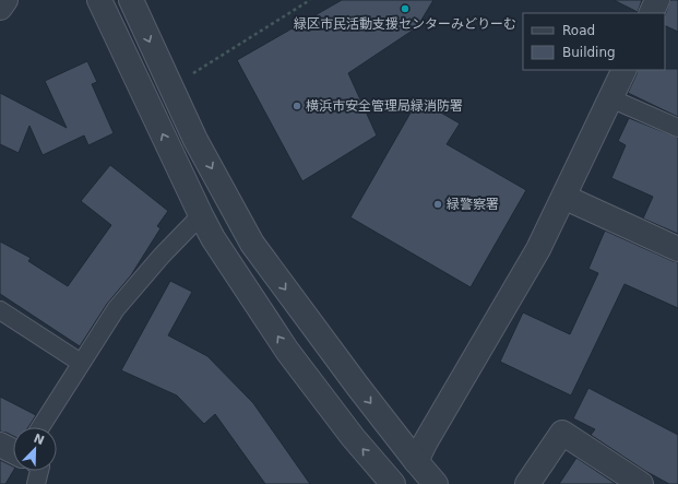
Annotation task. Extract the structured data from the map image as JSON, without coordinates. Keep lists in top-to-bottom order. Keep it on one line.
{"places":["緑区市民活動支援センターみどりーむ","横浜市安全管理局緑消防署","緑警察署"],"legend":["Road","Building"],"north":"top right"}
